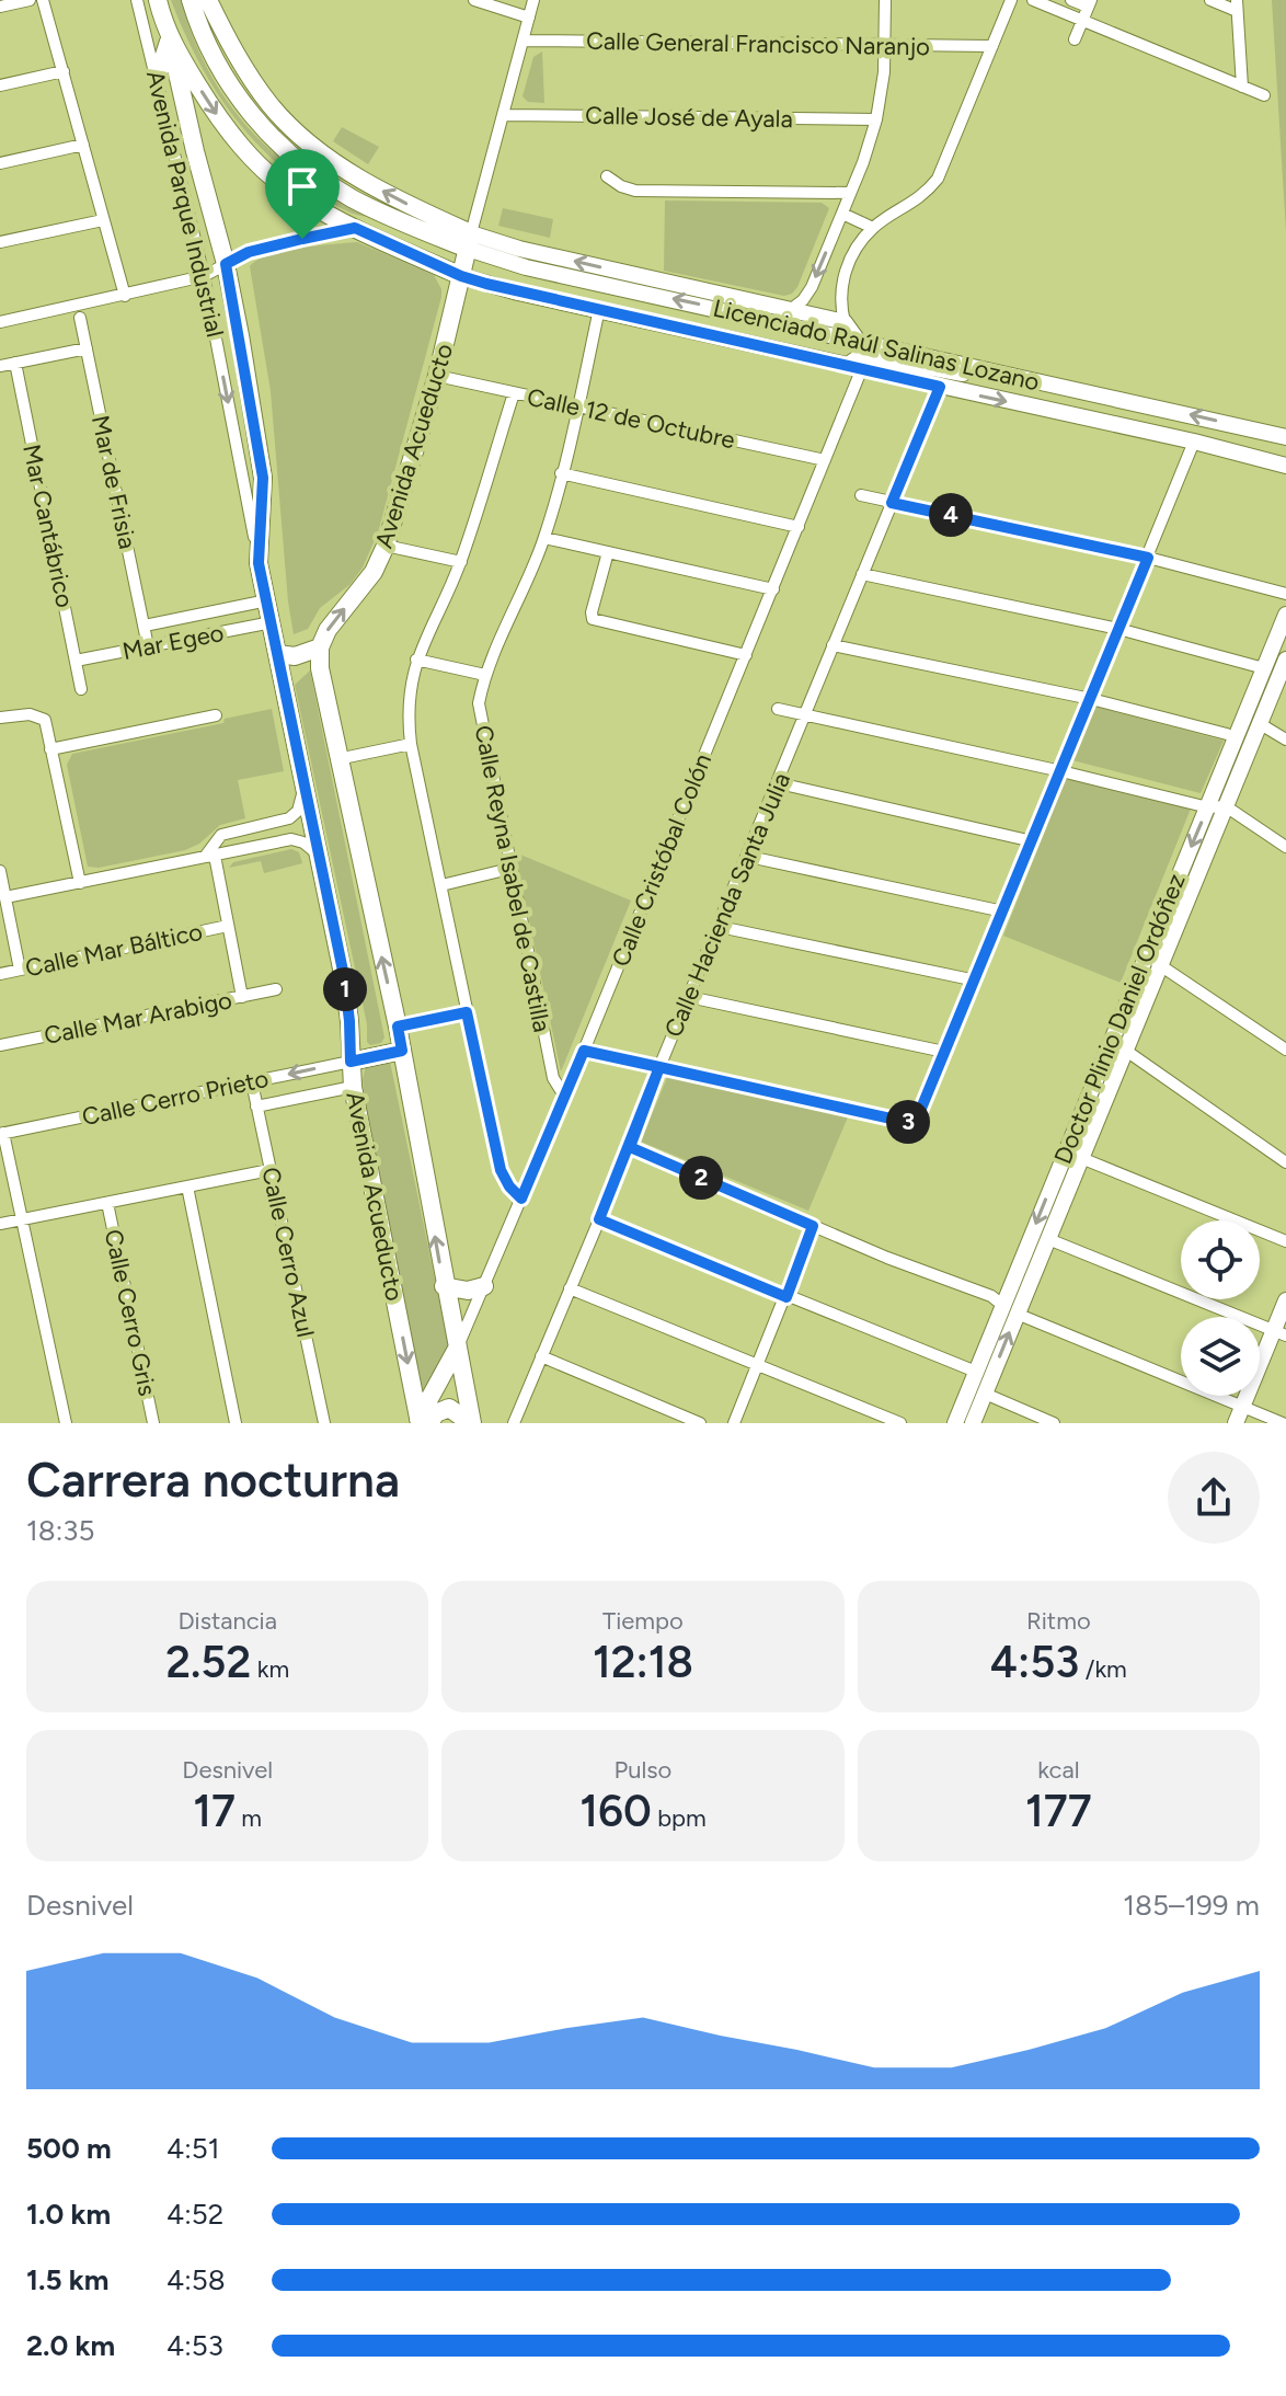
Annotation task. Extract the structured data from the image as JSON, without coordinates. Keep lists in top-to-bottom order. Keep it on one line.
{"streets":{"main road":["Licenciado Raúl Salinas Lozano","Avenida Acueducto","Doctor Plinio Daniel Ordóñez"],"street":["Calle General Francisco Naranjo","Calle José de Ayala","Avenida Parque Industrial","Calle 12 de Octubre","Mar de Frisia","Mar Cantábrico","Mar Egeo","Calle Cristóbal Colón","Calle Reyna Isabel de Castilla","Calle Hacienda Santa Julia","Calle Mar Báltico","Calle Mar Arabigo","Calle Cerro Prieto","Calle Cerro Azul","Calle Cerro Gris"]},"crossings":[["Avenida Parque Industrial","Avenida Acueducto"],["Licenciado Raúl Salinas Lozano","Avenida Acueducto"],["Calle 12 de Octubre","Avenida Acueducto"],["Calle 12 de Octubre","Calle Cristóbal Colón"],["Calle 12 de Octubre","Calle Reyna Isabel de Castilla"],["Avenida Acueducto","Mar Egeo"],["Avenida Acueducto","Calle Cerro Prieto"],["Mar de Frisia","Mar Egeo"],["Mar Cantábrico","Mar Egeo"],["Calle Cristóbal Colón","Calle Reyna Isabel de Castilla"],["Calle Cerro Prieto","Calle Cerro Azul"]],"one_way":["Avenida Parque Industrial"],"page":{"pins":["4","1","3","2"],"heading":["Carrera nocturna","18:35"],"stats":[["Distancia","2.52 km"],["Tiempo","12:18"],["Ritmo","4:53 /km"],["Desnivel","17 m"],["Pulso","160 bpm"],["kcal","177"]],"chart":["Desnivel","185–199 m"],"list":[{"name":"500 m","note":"4:51"},{"name":"1.0 km","note":"4:52"},{"name":"1.5 km","note":"4:58"},{"name":"2.0 km","note":"4:53"}]}}
